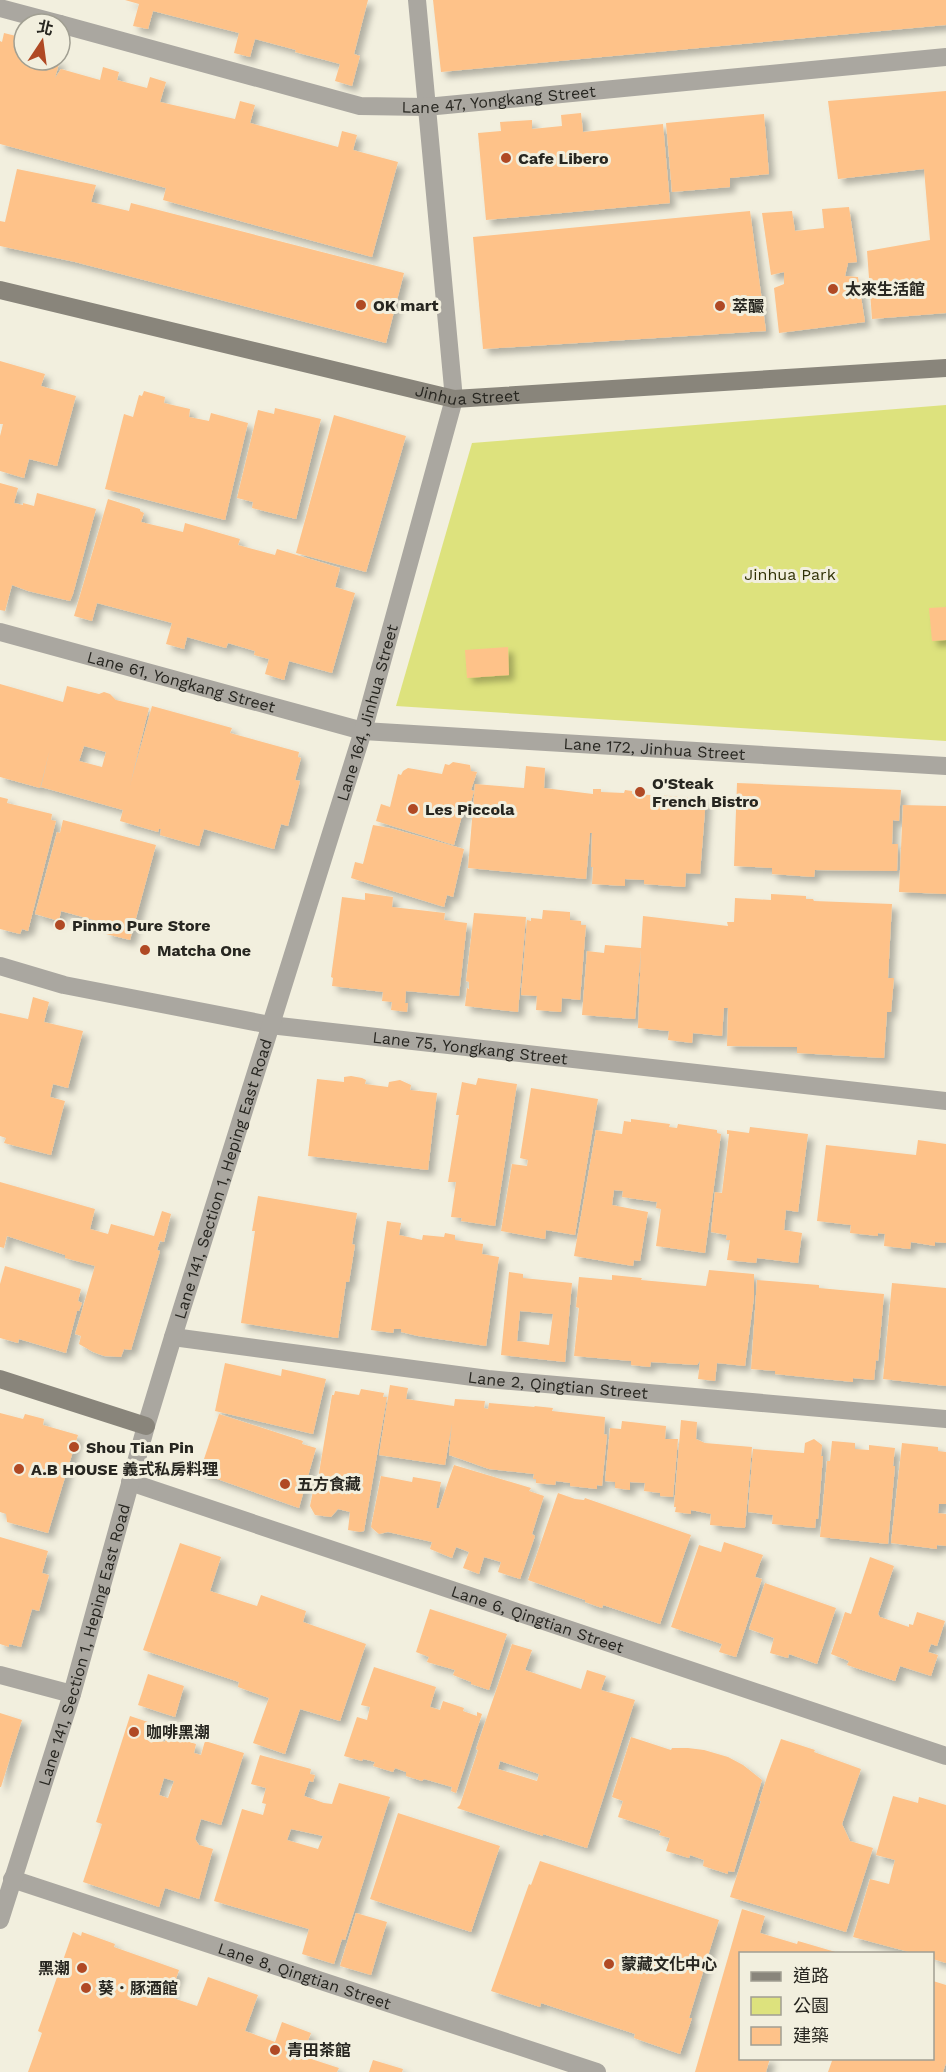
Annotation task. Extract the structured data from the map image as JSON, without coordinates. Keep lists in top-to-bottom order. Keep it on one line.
{"streets":{"street":["Lane 47, Yongkang Street","Jinhua Street","Lane 61, Yongkang Street","Lane 164, Jinhua Street","Lane 172, Jinhua Street","Lane 75, Yongkang Street","Lane 141, Section 1, Heping East Road","Lane 2, Qingtian Street","Lane 6, Qingtian Street","Lane 8, Qingtian Street"]},"crossings":[["Jinhua Street","Lane 164, Jinhua Street"],["Lane 61, Yongkang Street","Lane 164, Jinhua Street"],["Lane 61, Yongkang Street","Lane 172, Jinhua Street"],["Lane 164, Jinhua Street","Lane 172, Jinhua Street"],["Lane 164, Jinhua Street","Lane 75, Yongkang Street"],["Lane 164, Jinhua Street","Lane 141, Section 1, Heping East Road"],["Lane 75, Yongkang Street","Lane 141, Section 1, Heping East Road"],["Lane 141, Section 1, Heping East Road","Lane 2, Qingtian Street"],["Lane 141, Section 1, Heping East Road","Lane 6, Qingtian Street"],["Lane 141, Section 1, Heping East Road","Lane 8, Qingtian Street"]],"parks":["Jinhua Park"],"places":["Cafe Libero","太來生活館","OK mart","萃釅","O'Steak French Bistro","Les Piccola","Pinmo Pure Store","Matcha One","Shou Tian Pin","A.B HOUSE 義式私房料理","五方食藏","咖啡黑潮","蒙藏文化中心","黑潮","葵．豚酒館","青田茶館"],"legend":["道路","公園","建築"],"north":"top"}
